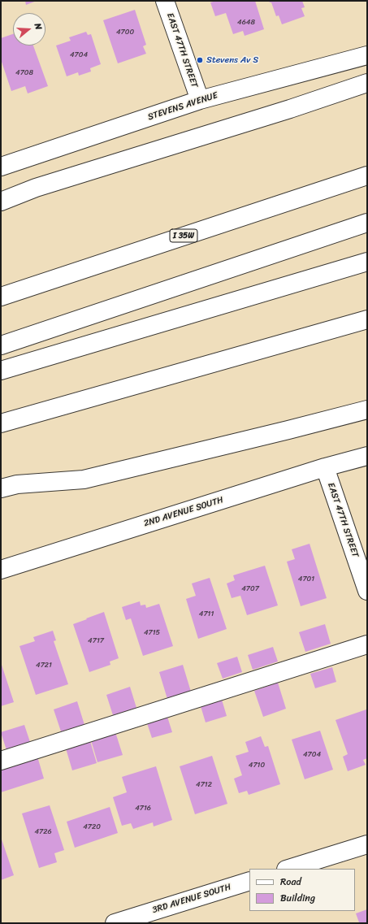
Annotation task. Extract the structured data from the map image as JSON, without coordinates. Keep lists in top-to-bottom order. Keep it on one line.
{"streets":{"main road":["EAST 47TH STREET","STEVENS AVENUE","I 35W","2ND AVENUE SOUTH","3RD AVENUE SOUTH"]},"crossings":[["EAST 47TH STREET","STEVENS AVENUE"],["EAST 47TH STREET","2ND AVENUE SOUTH"]],"places":["Stevens Av S"],"house_numbers":["4648","4700","4704","4708","4701","4707","4711","4715","4717","4721","4704","4710","4712","4716","4720","4726"],"legend":["Road","Building"],"north":"right"}
